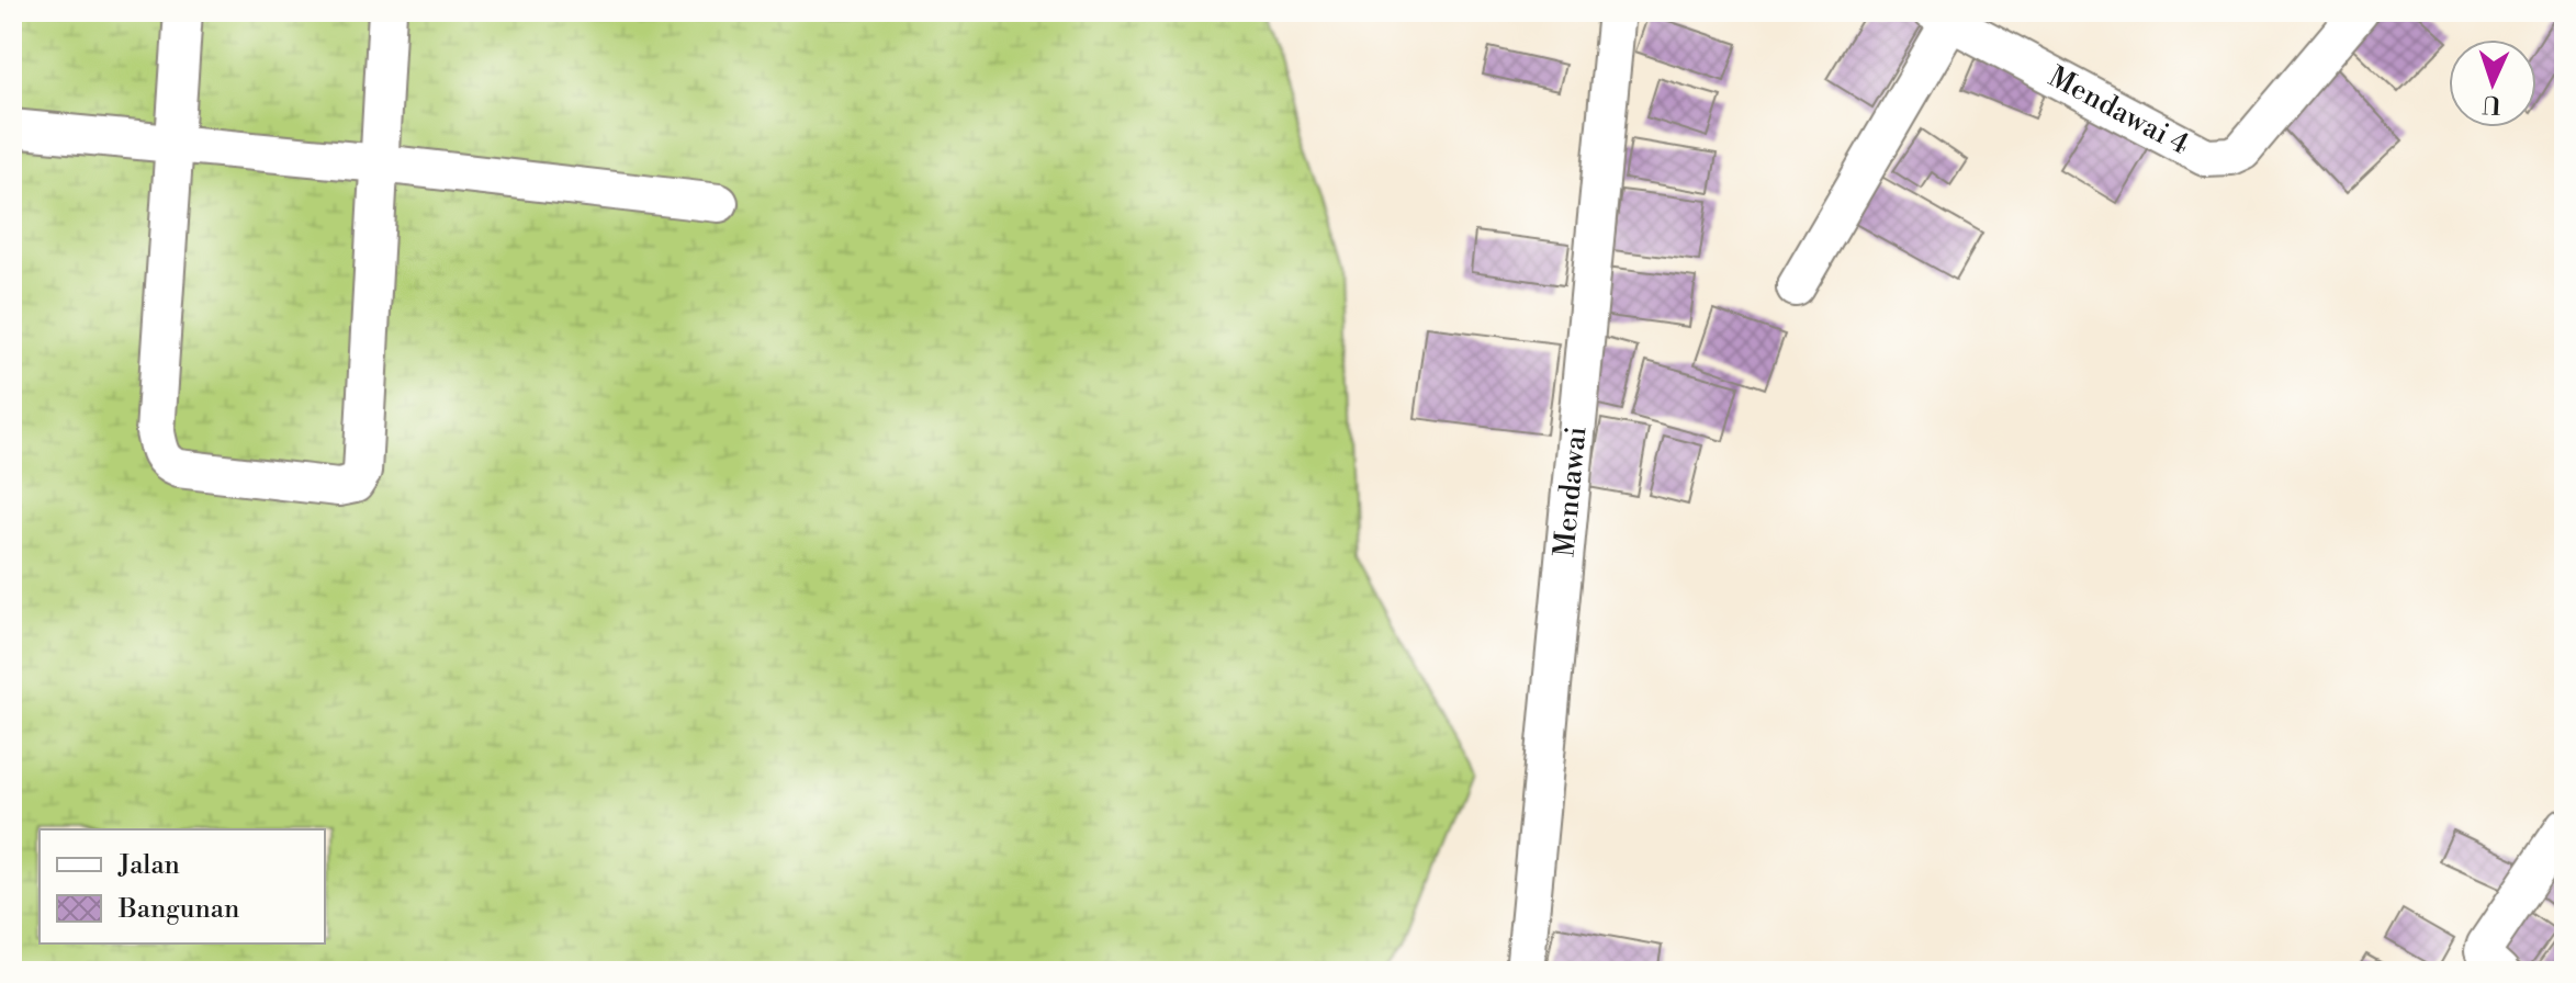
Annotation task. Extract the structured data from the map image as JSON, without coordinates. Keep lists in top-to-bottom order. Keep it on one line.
{"streets":{"street":["Mendawai 4","Mendawai"]},"legend":["Jalan","Bangunan"],"north":"bottom"}
